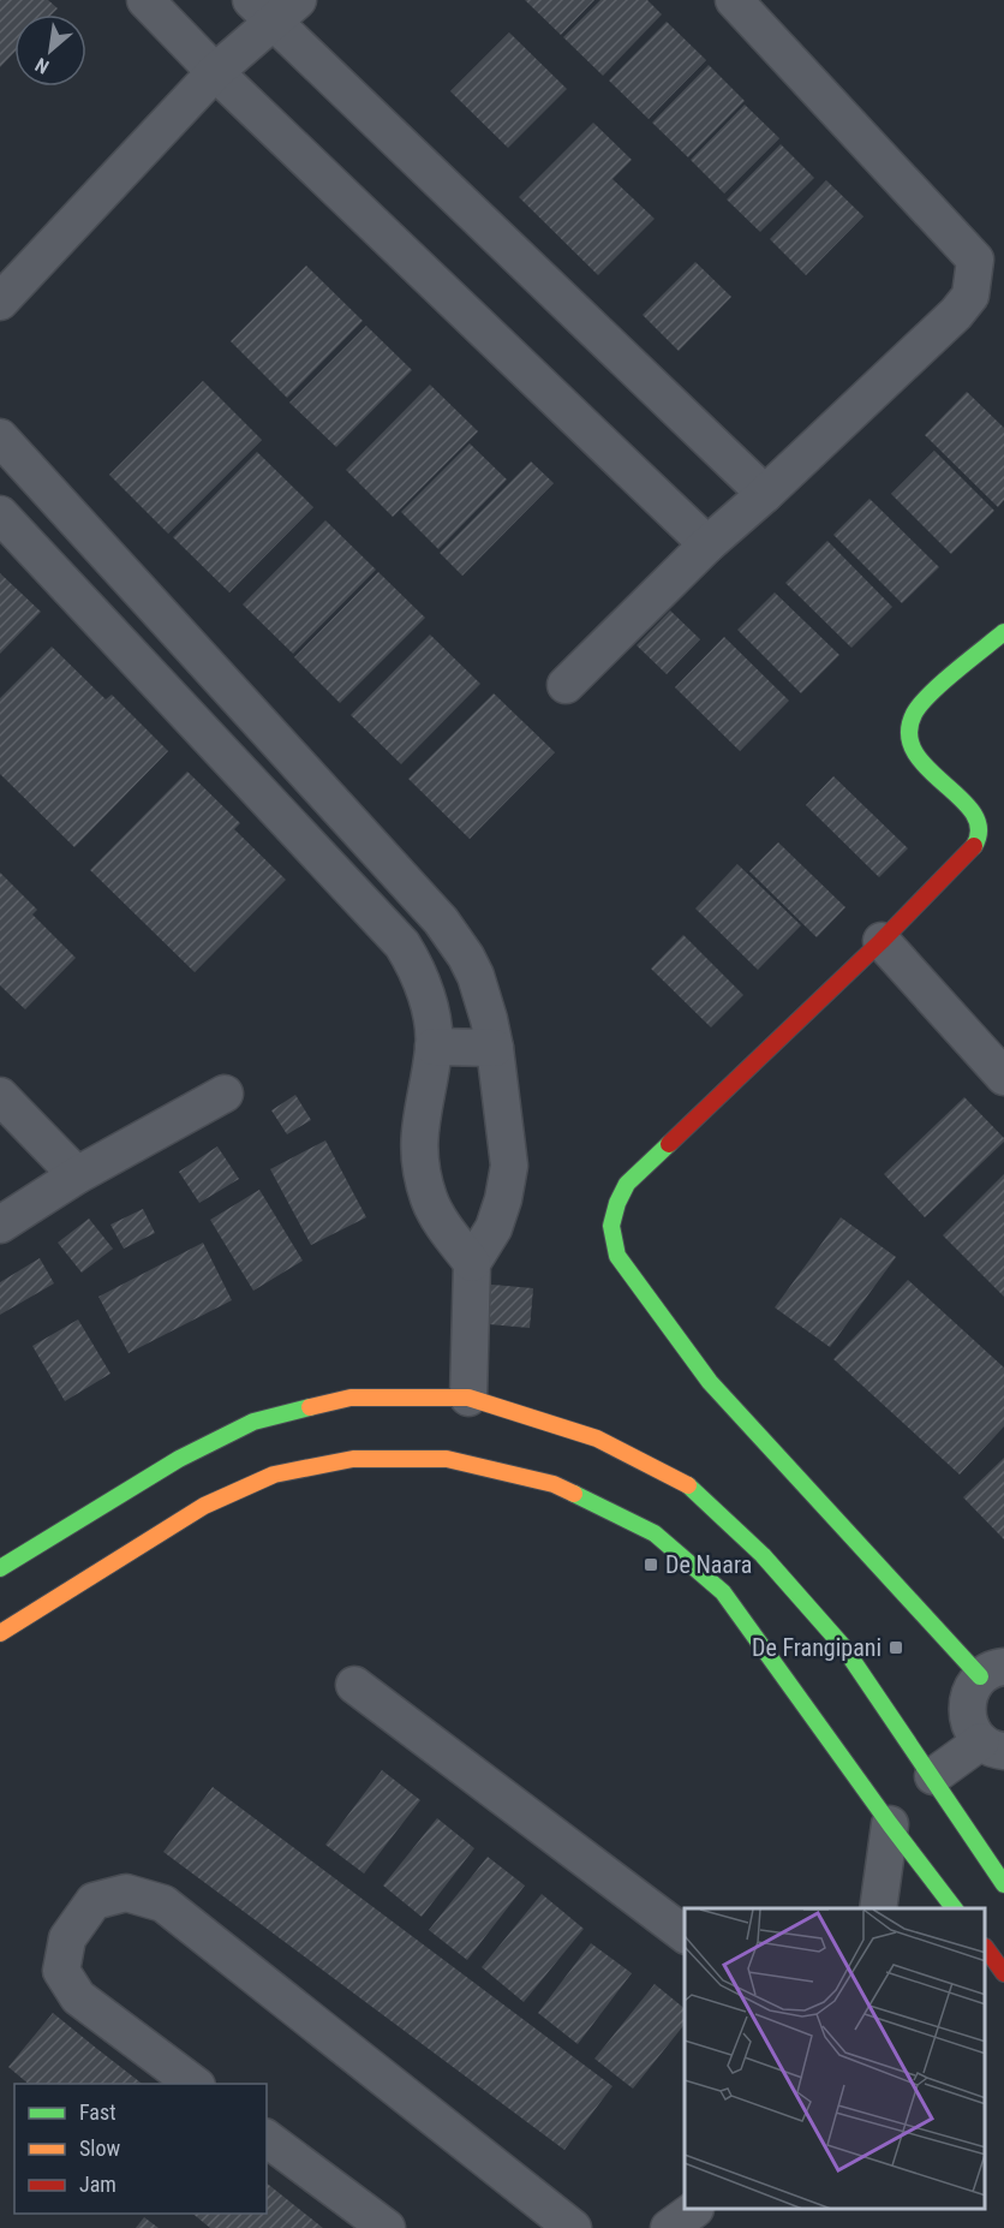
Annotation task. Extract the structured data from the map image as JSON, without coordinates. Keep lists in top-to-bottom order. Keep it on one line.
{"places":{"transit":["De Naara","De Frangipani"]},"legend":["Fast","Slow","Jam"],"north":"bottom left"}
